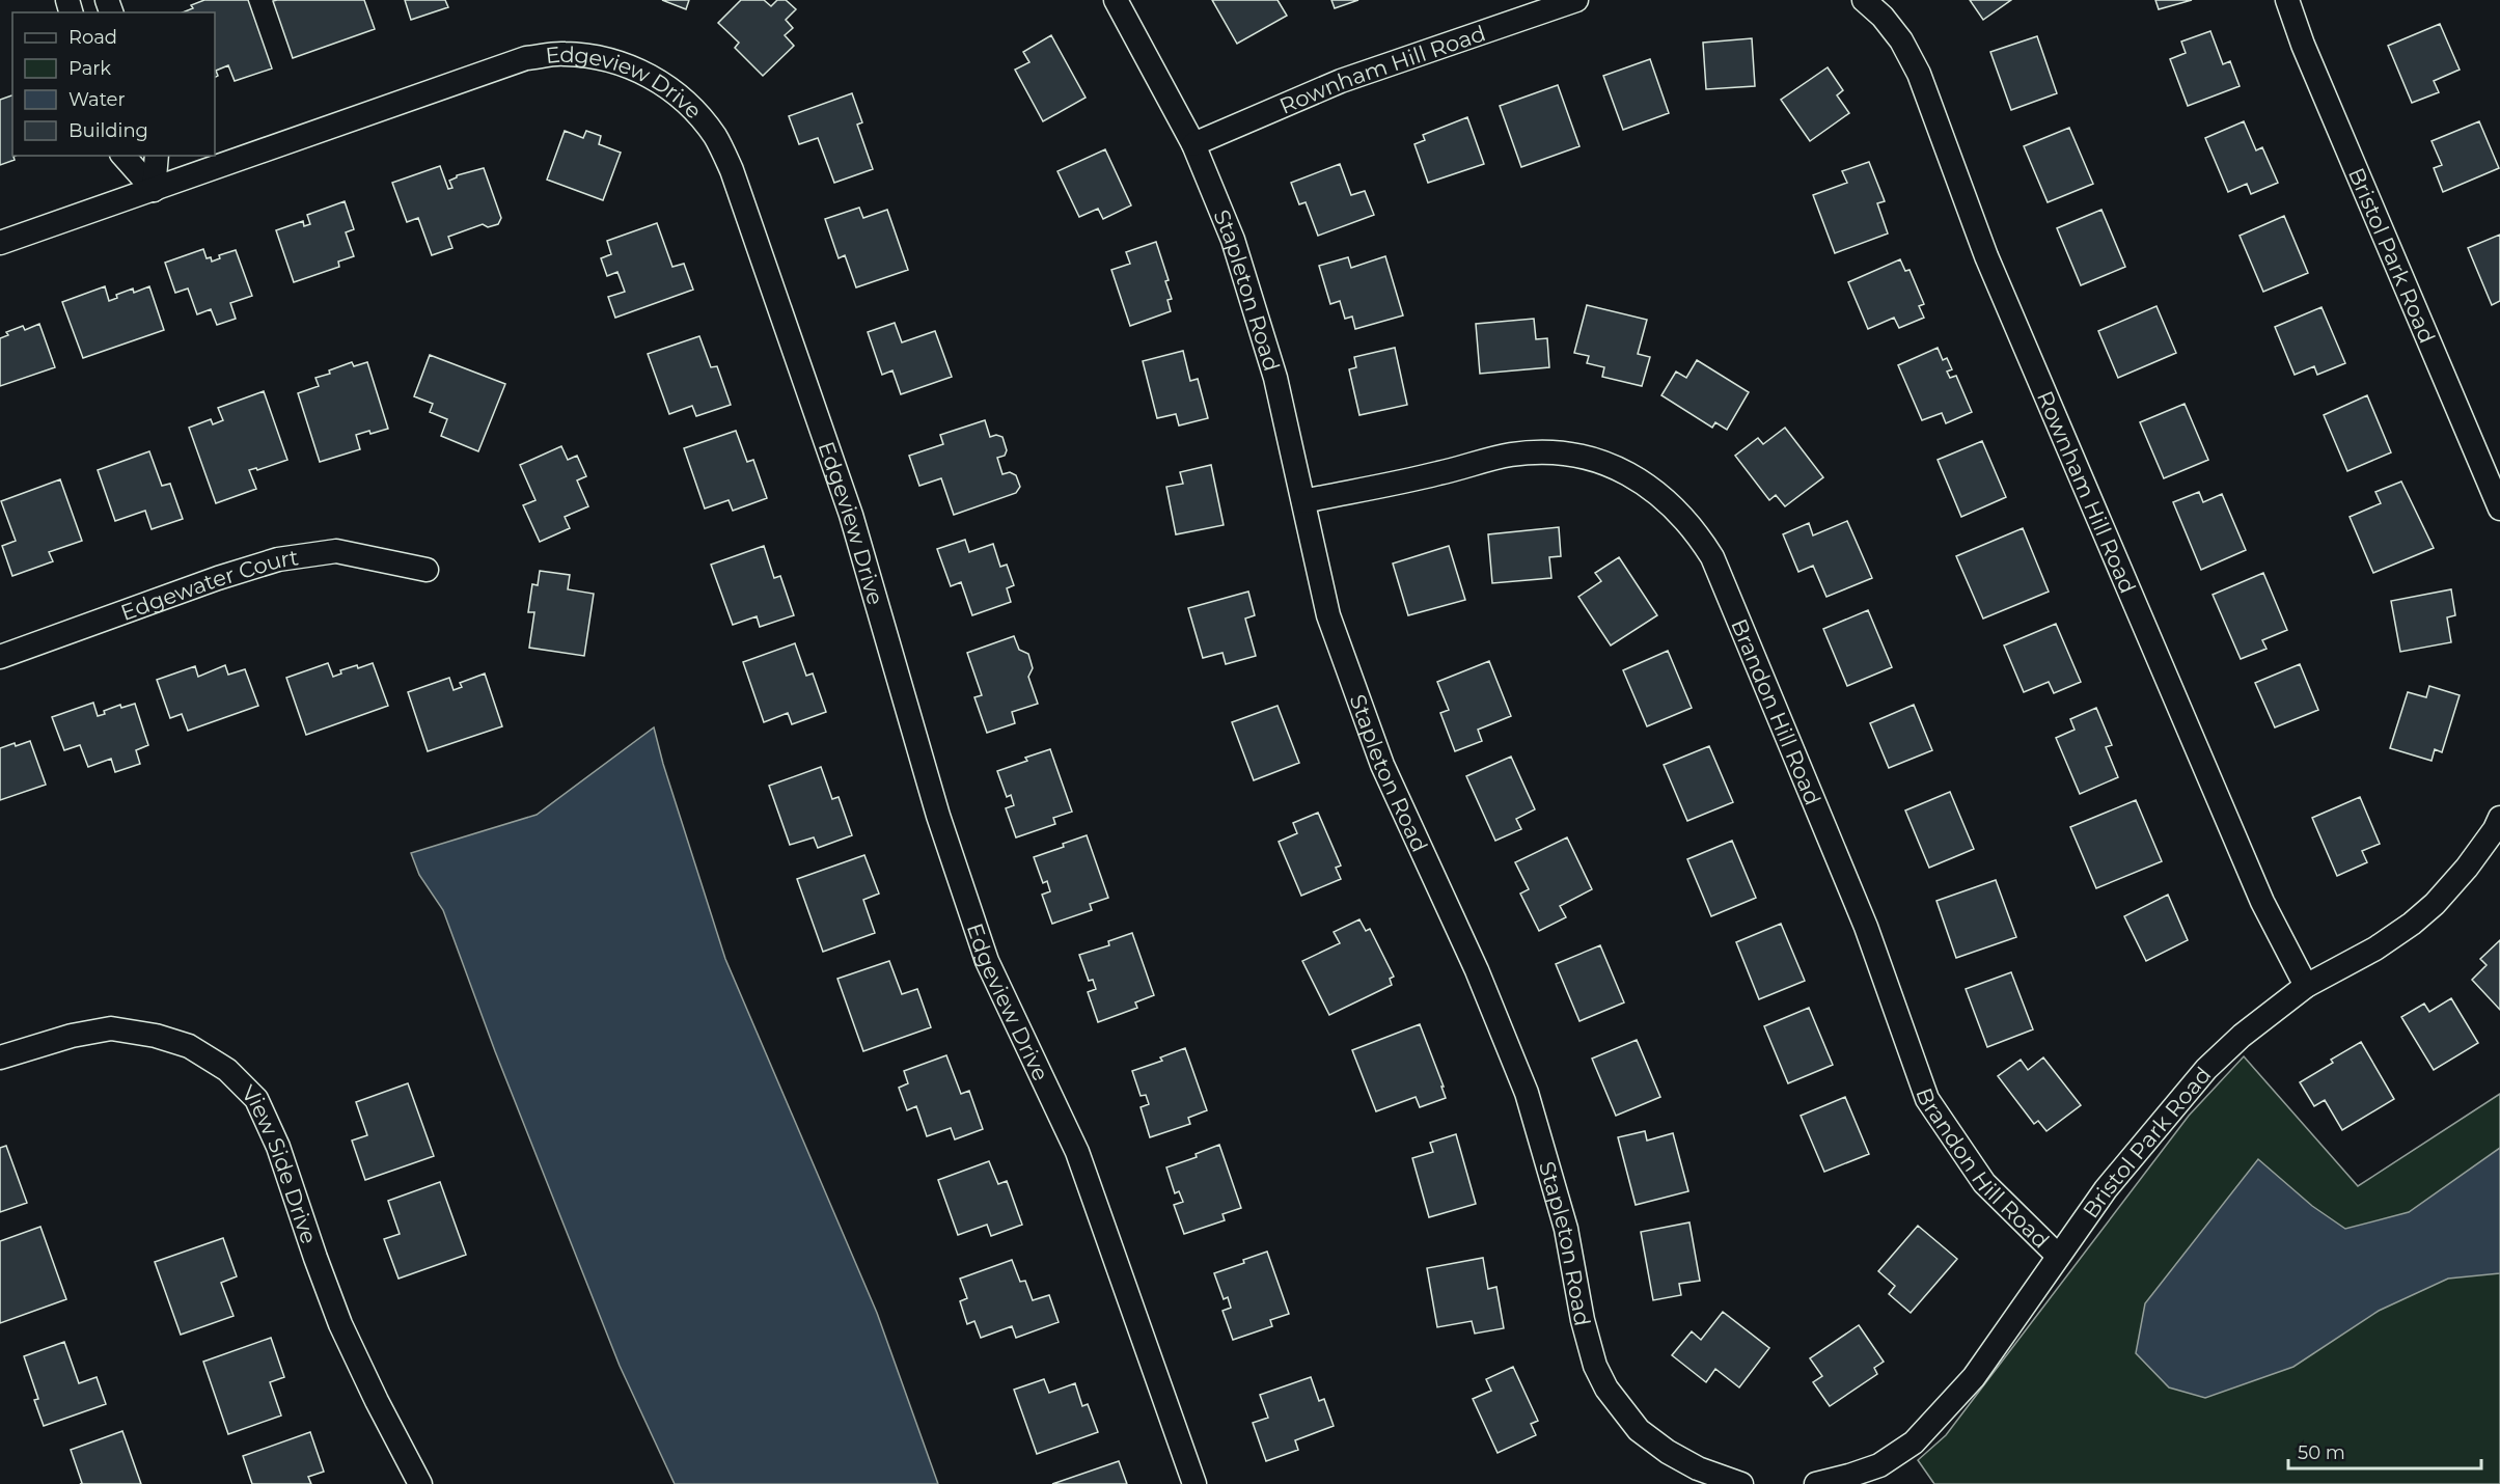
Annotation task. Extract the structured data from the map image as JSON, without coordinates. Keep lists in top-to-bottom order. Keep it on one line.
{"streets":{"street":["Rownham Hill Road","Edgeview Drive","Bristol Park Road","Stapleton Road","Edgewater Court","Brandon Hill Road","View Side Drive"]},"crossings":[["Rownham Hill Road","Bristol Park Road"],["Rownham Hill Road","Stapleton Road"],["Bristol Park Road","Brandon Hill Road"],["Stapleton Road","Brandon Hill Road"]],"legend":["Road","Park","Water","Building"],"scale_bar":"50 m"}
